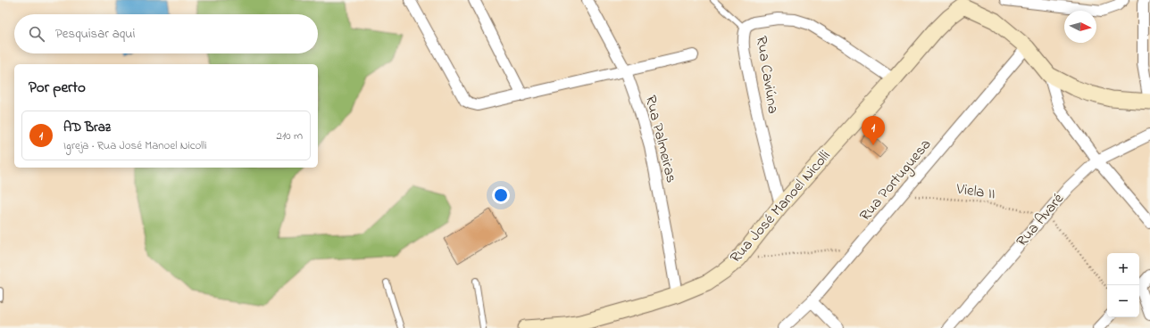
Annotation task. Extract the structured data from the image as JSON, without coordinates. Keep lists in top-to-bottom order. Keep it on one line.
{"streets":{"main road":["Rua José Manoel Nicolli"],"street":["Rua Caviúna","Rua Palmeiras","Rua Portuguesa","Rua Avaré"],"path":["Viela II"]},"crossings":[["Rua Caviúna","Rua José Manoel Nicolli"],["Rua Palmeiras","Rua José Manoel Nicolli"],["Rua Portuguesa","Viela II"],["Viela II","Rua Avaré"]],"north":"right","page":{"search":"Pesquisar aqui","heading":"Por perto","list":[{"mark":"1","name":"AD Braz","note":"Igreja · Rua José Manoel Nicolli","value":"210 m"}],"pins":"1","map_buttons":["+","−"]}}
